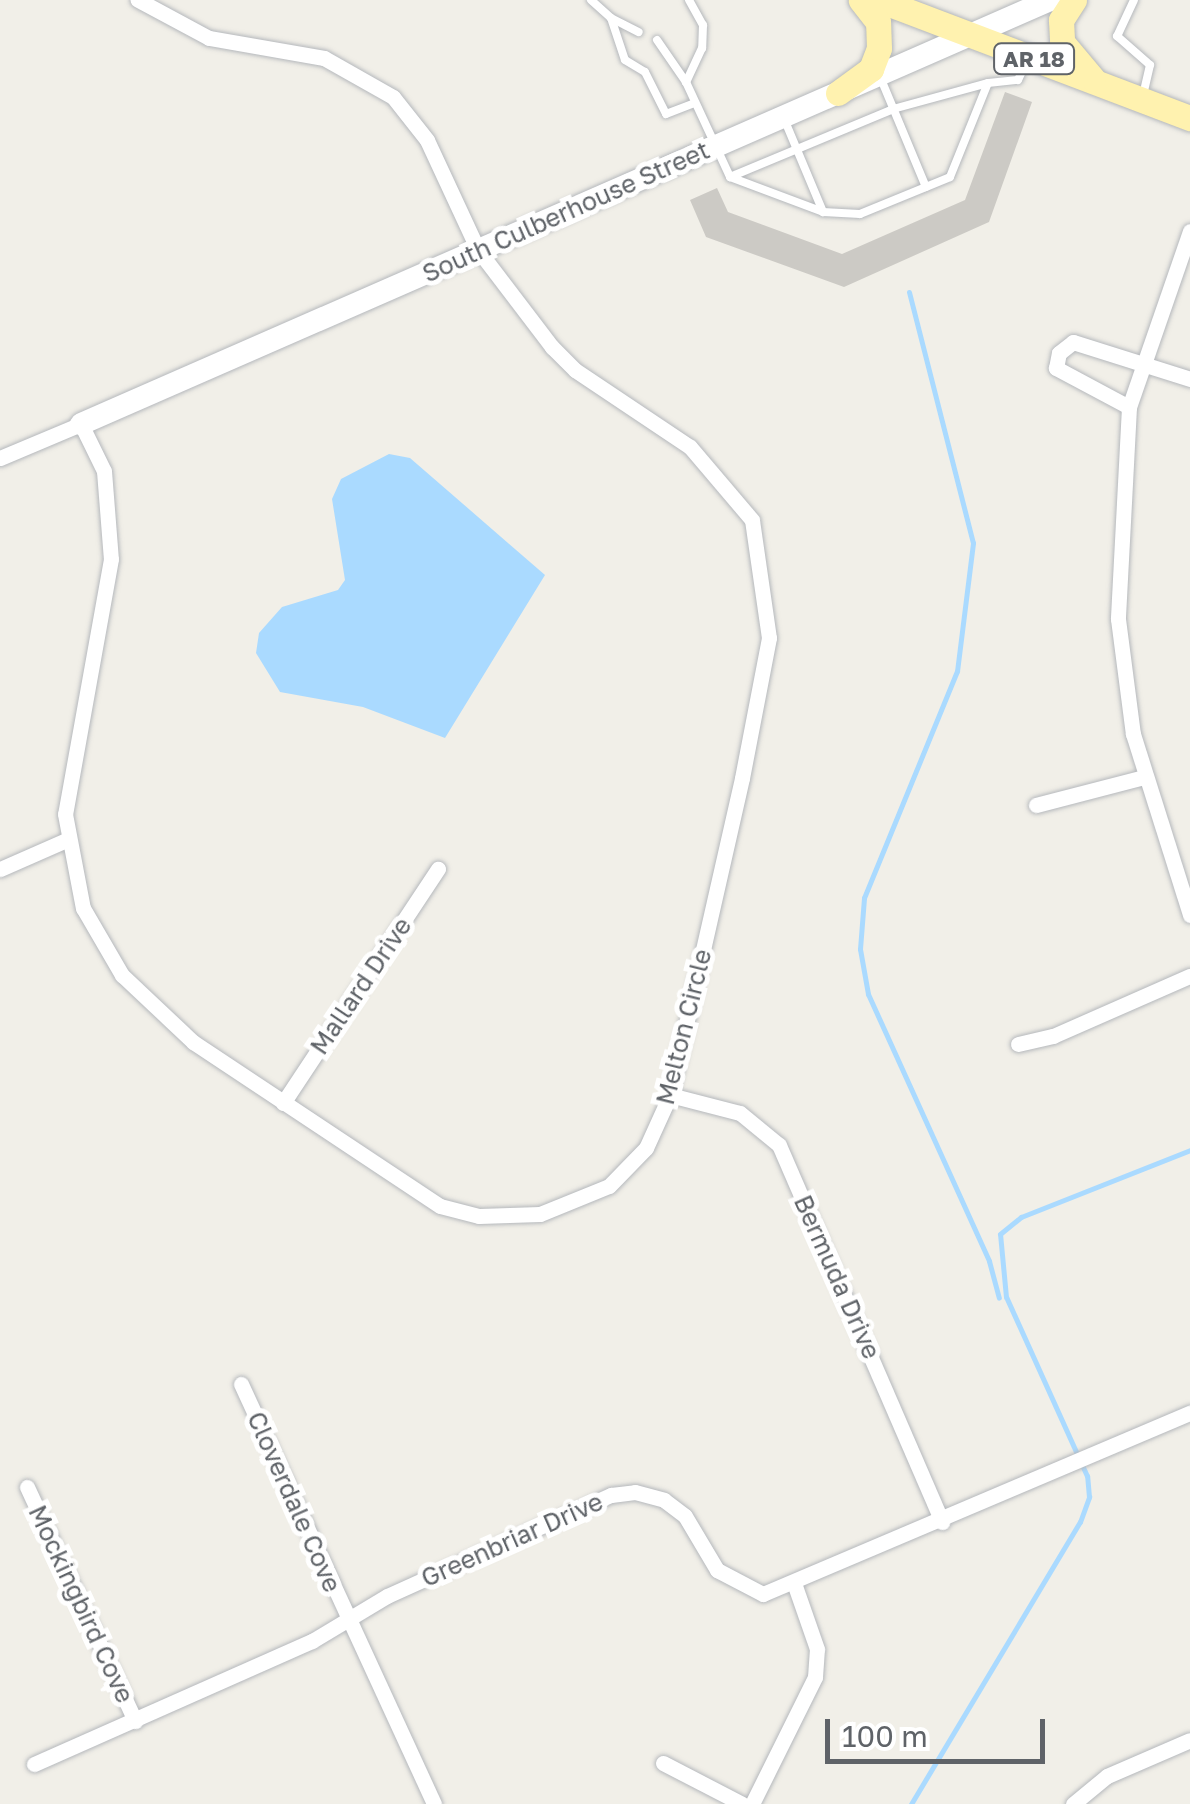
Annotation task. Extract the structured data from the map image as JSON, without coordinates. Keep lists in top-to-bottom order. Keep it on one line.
{"streets":{"main road":["AR 18"],"street":["South Culberhouse Street","Mallard Drive","Melton Circle","Bermuda Drive","Cloverdale Cove","Greenbriar Drive","Mockingbird Cove"]},"crossings":[["AR 18","South Culberhouse Street"],["South Culberhouse Street","Melton Circle"],["Mallard Drive","Melton Circle"],["Melton Circle","Bermuda Drive"],["Bermuda Drive","Greenbriar Drive"],["Cloverdale Cove","Greenbriar Drive"],["Greenbriar Drive","Mockingbird Cove"]],"scale_bar":"100 m"}
